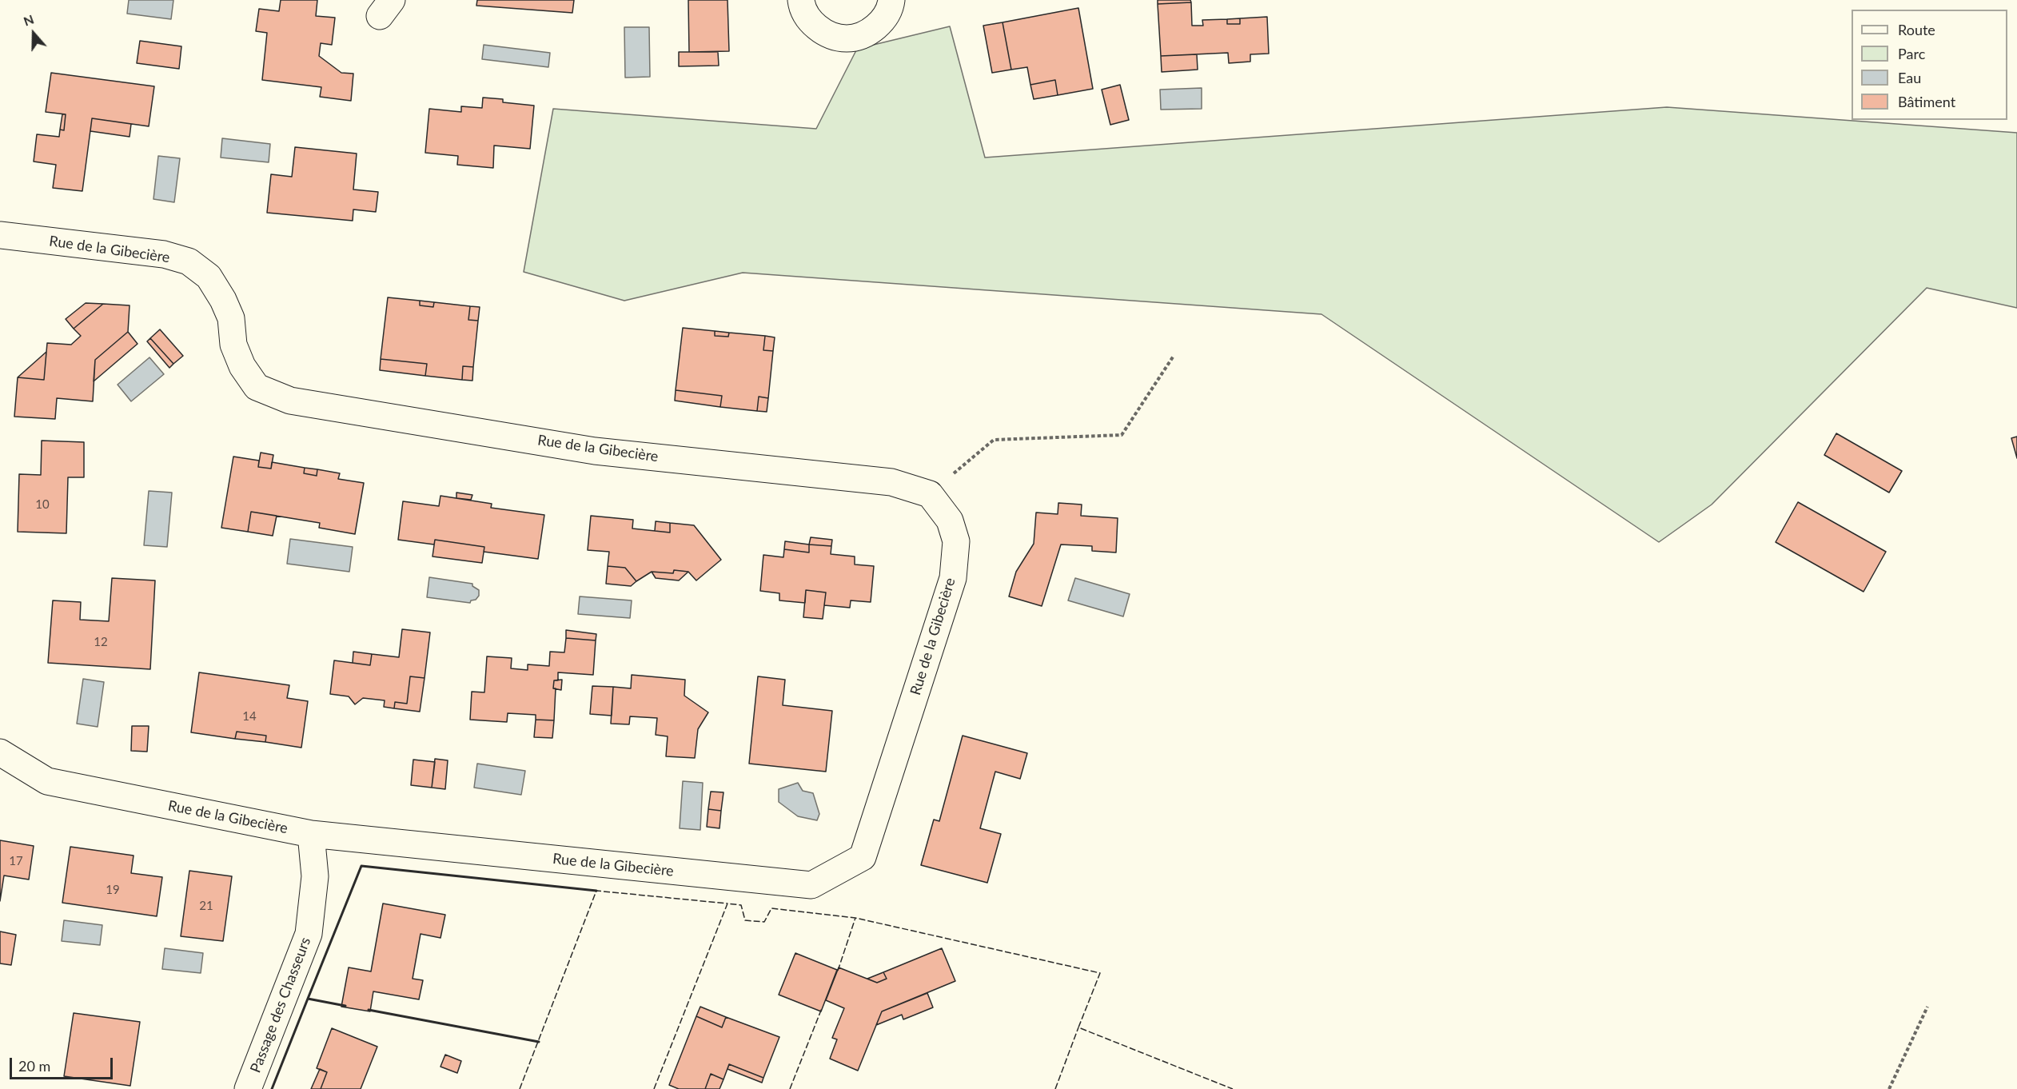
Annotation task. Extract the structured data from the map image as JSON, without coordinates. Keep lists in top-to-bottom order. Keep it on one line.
{"streets":{"street":["Rue de la Gibecière","Passage des Chasseurs"]},"crossings":[["Rue de la Gibecière","Passage des Chasseurs"]],"house_numbers":["10","12","14","17","19","21"],"legend":["Route","Parc","Eau","Bâtiment"],"scale_bar":"20 m","north":"top"}
